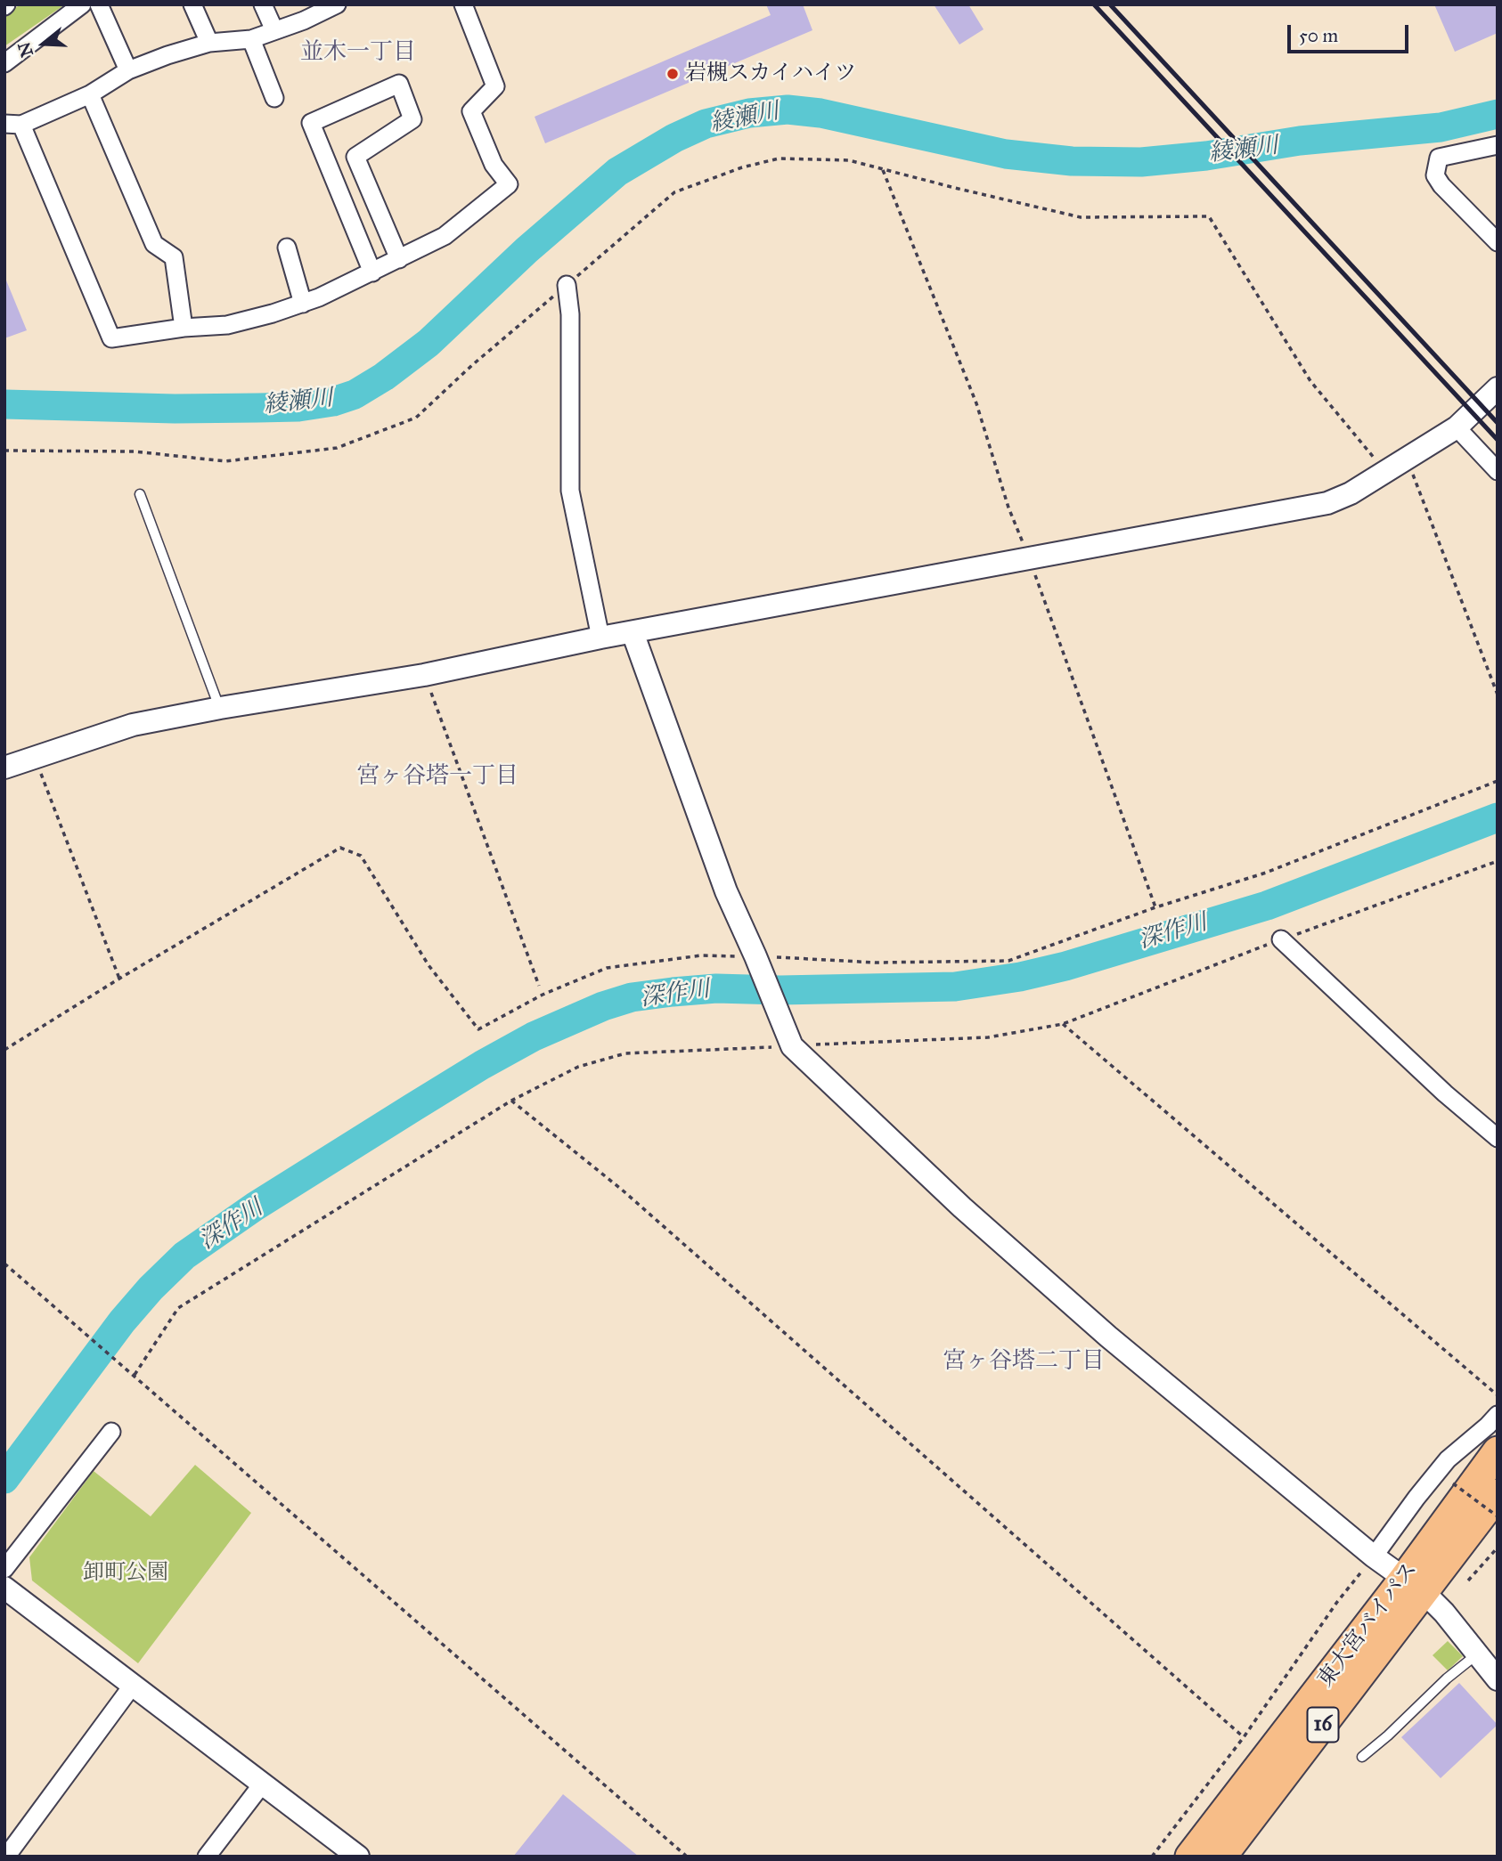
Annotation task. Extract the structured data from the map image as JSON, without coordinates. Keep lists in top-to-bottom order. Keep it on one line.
{"streets":{"highway":["東大宮バイパス","16"]},"districts":["並木一丁目","宮ヶ谷塔一丁目","宮ヶ谷塔二丁目"],"water":["綾瀬川","深作川"],"parks":["卸町公園"],"places":["岩槻スカイハイツ"],"scale_bar":"50 m","north":"left"}
